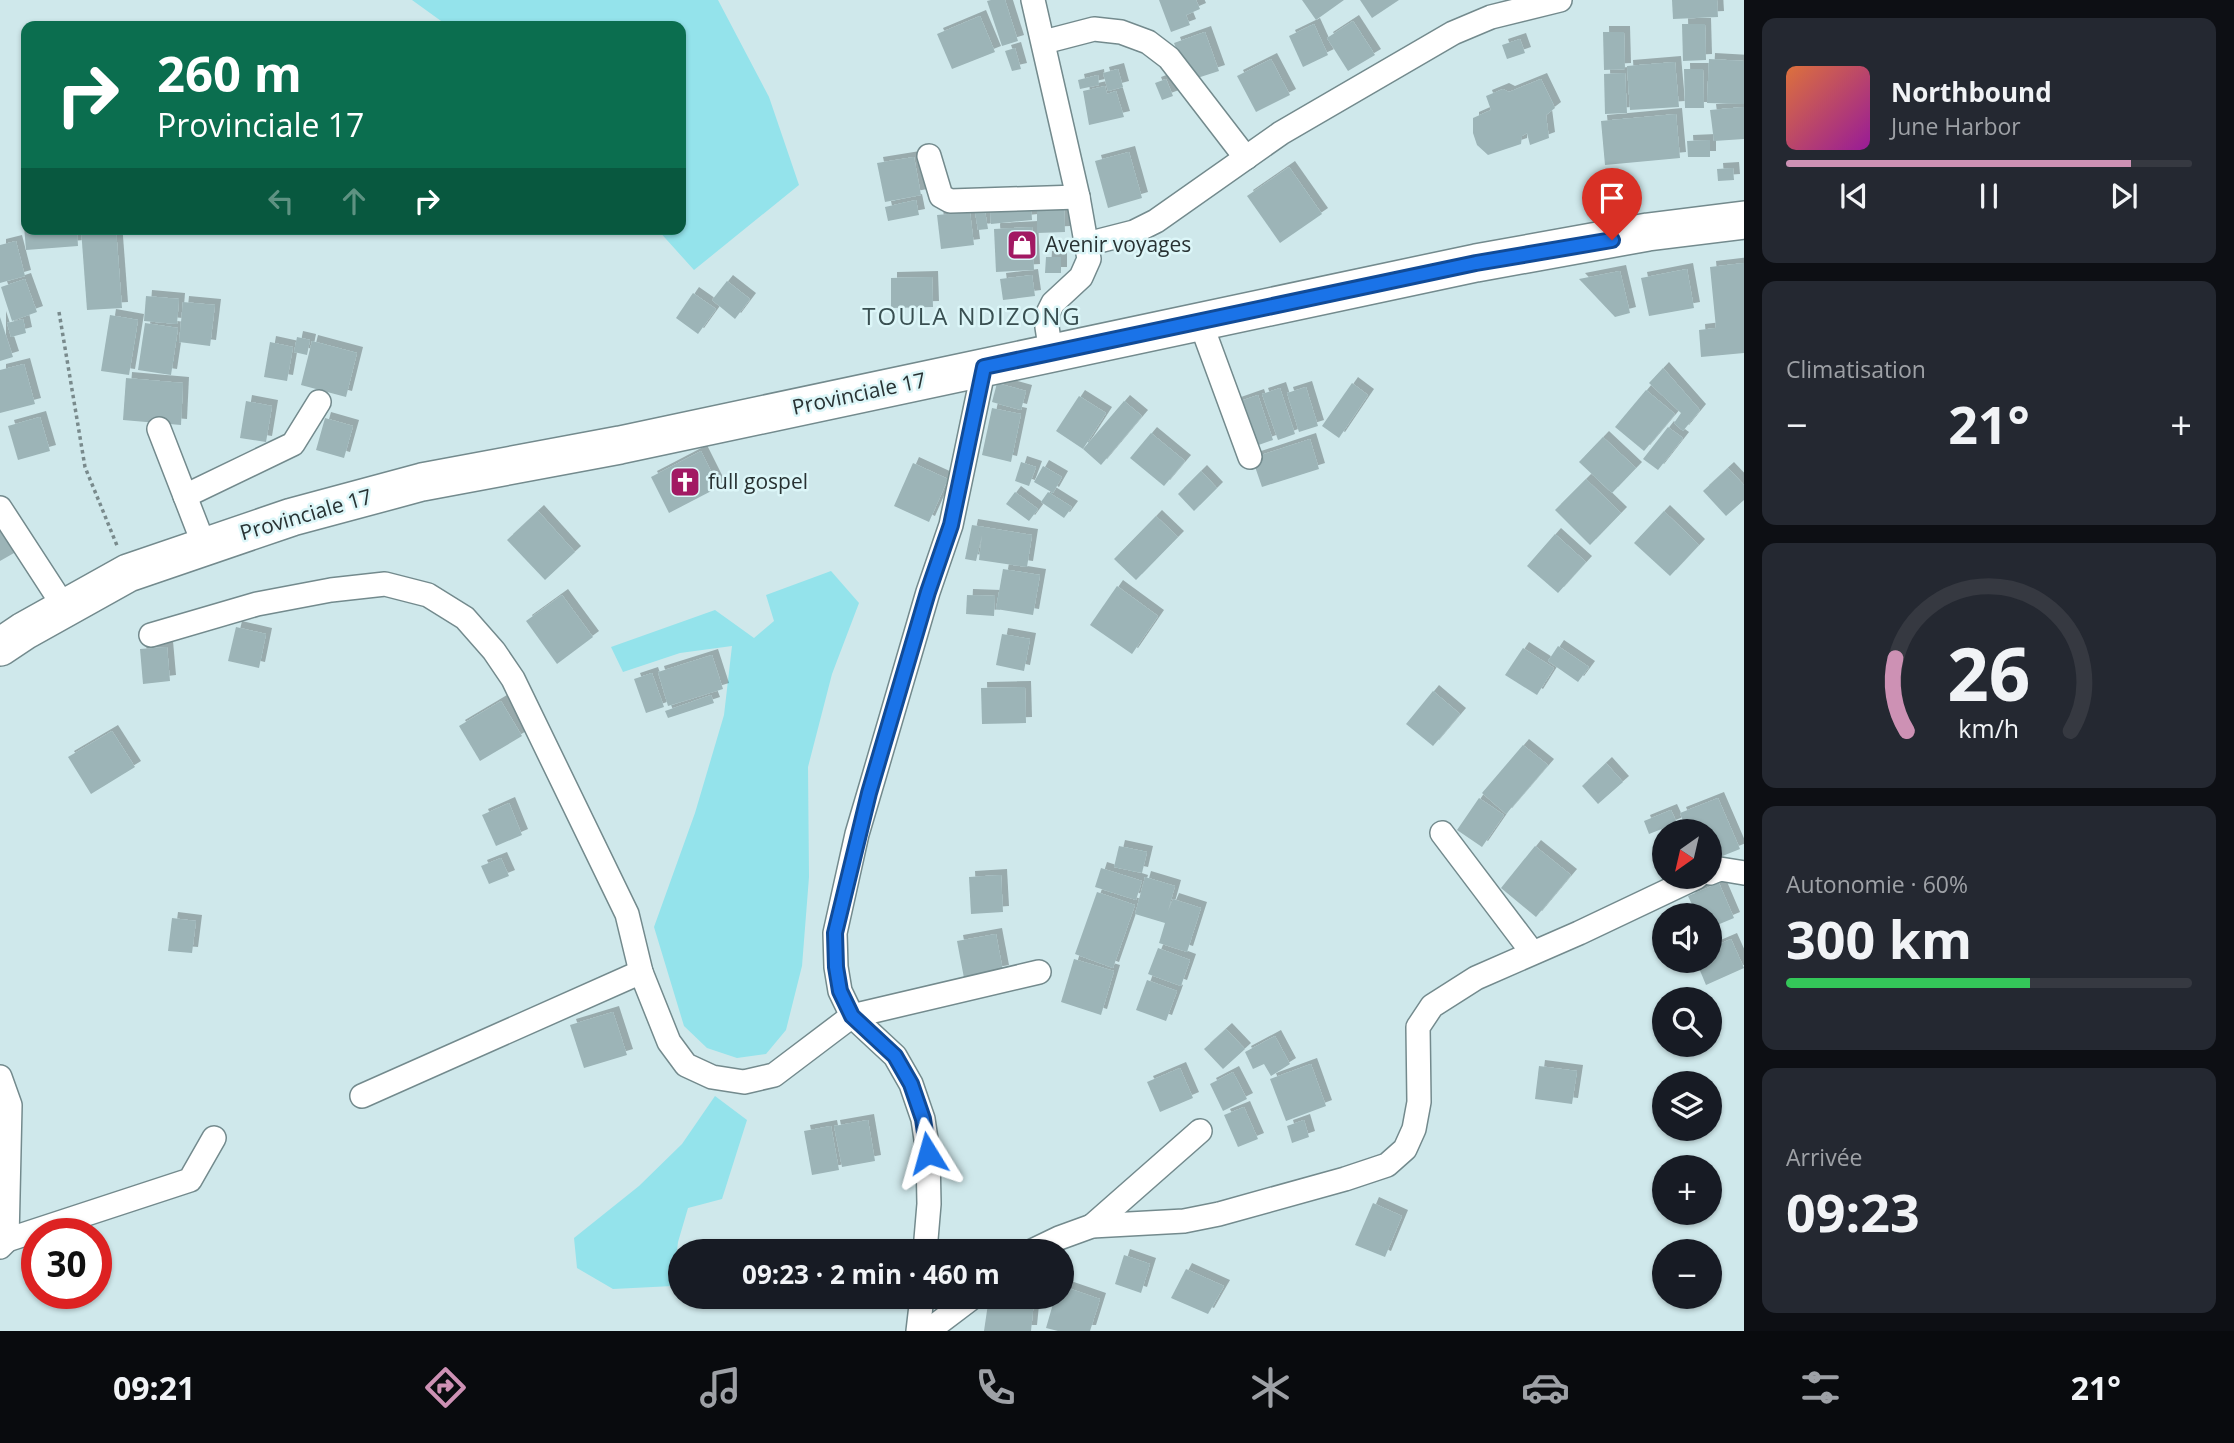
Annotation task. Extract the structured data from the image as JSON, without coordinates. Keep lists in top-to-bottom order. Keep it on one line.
{"streets":{"main road":["Provinciale 17"]},"districts":["TOULA NDIZONG"],"places":{"shop":["Avenir voyages"],"church":["full gospel"]},"north":"bottom left","page":{"turn":["260 m","Provinciale 17"],"song":["Northbound","June Harbor"],"tile":["Climatisation",["Autonomie · 60%","300 km"],["Arrivée","09:23"]],"heat":["−","21°","+"],"map_buttons":["+","−"],"limit":"30","trip":"09:23 · 2 min · 460 m","tabs":["09:21","21°"],"gauge":["26","km/h"]}}
